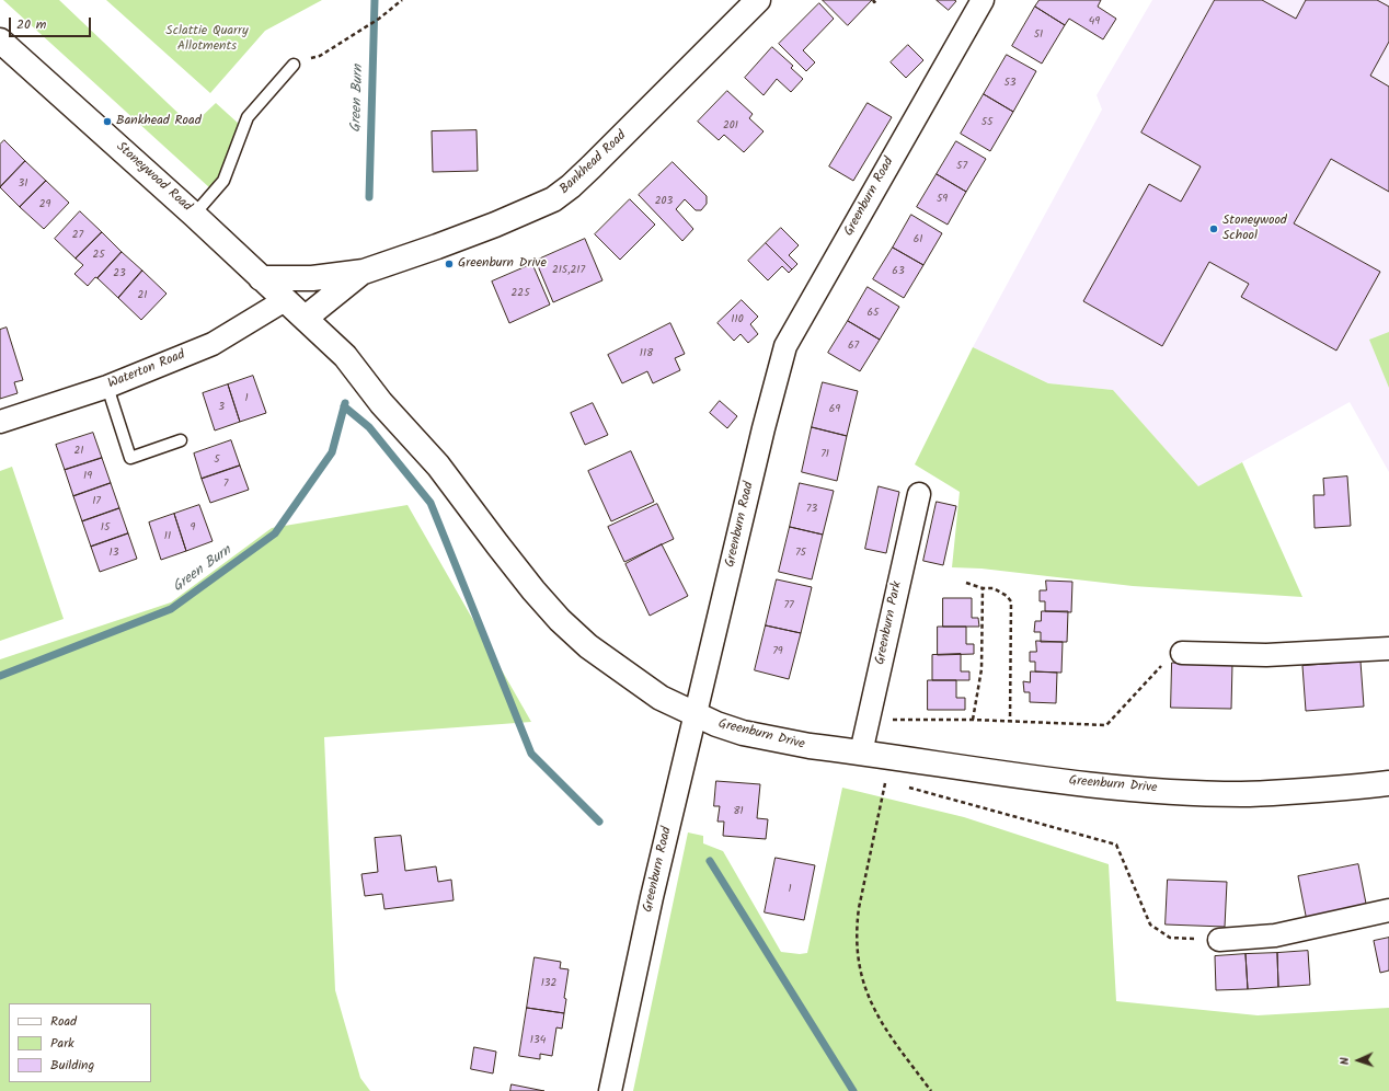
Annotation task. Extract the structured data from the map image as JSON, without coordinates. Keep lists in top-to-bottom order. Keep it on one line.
{"streets":{"street":["Bankhead Road","Stoneywood Road","Greenburn Road","Waterton Road","Greenburn Park","Greenburn Drive"]},"crossings":[["Bankhead Road","Stoneywood Road"],["Bankhead Road","Greenburn Drive"],["Stoneywood Road","Waterton Road"],["Stoneywood Road","Greenburn Drive"],["Greenburn Road","Greenburn Drive"],["Waterton Road","Greenburn Drive"],["Greenburn Park","Greenburn Drive"]],"water":["Green Burn"],"parks":["Sclattie Quarry Allotments"],"places":["Bankhead Road","Stoneywood School","Greenburn Drive"],"house_numbers":["49","51","53","55","201","57","31","59","203","29","27","61","25","215,217","63","23","225","21","65","110","67","118","1","3","69","21","71","5","19","7","17","73","15","9","11","13","75","77","79","81","1","132","134"],"legend":["Road","Park","Building"],"scale_bar":"20 m","north":"left"}
